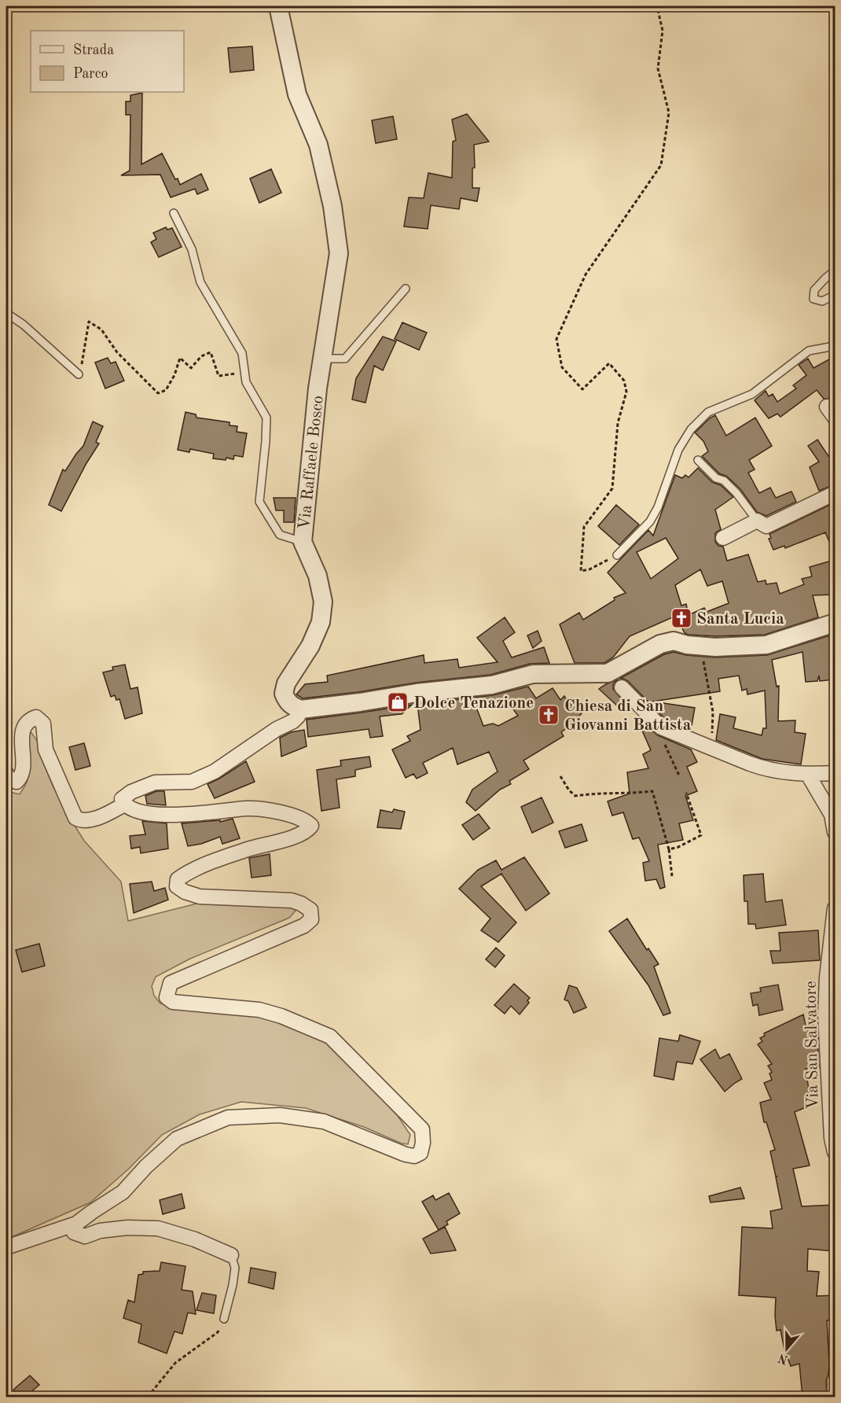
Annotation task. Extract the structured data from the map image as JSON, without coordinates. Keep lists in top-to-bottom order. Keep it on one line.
{"streets":{"street":["Via Raffaele Bosco","Via San Salvatore"]},"places":{"church":["Santa Lucia","Chiesa di San Giovanni Battista"],"shop":["Dolce Tenazione"]},"legend":["Strada","Parco"],"north":"bottom"}
